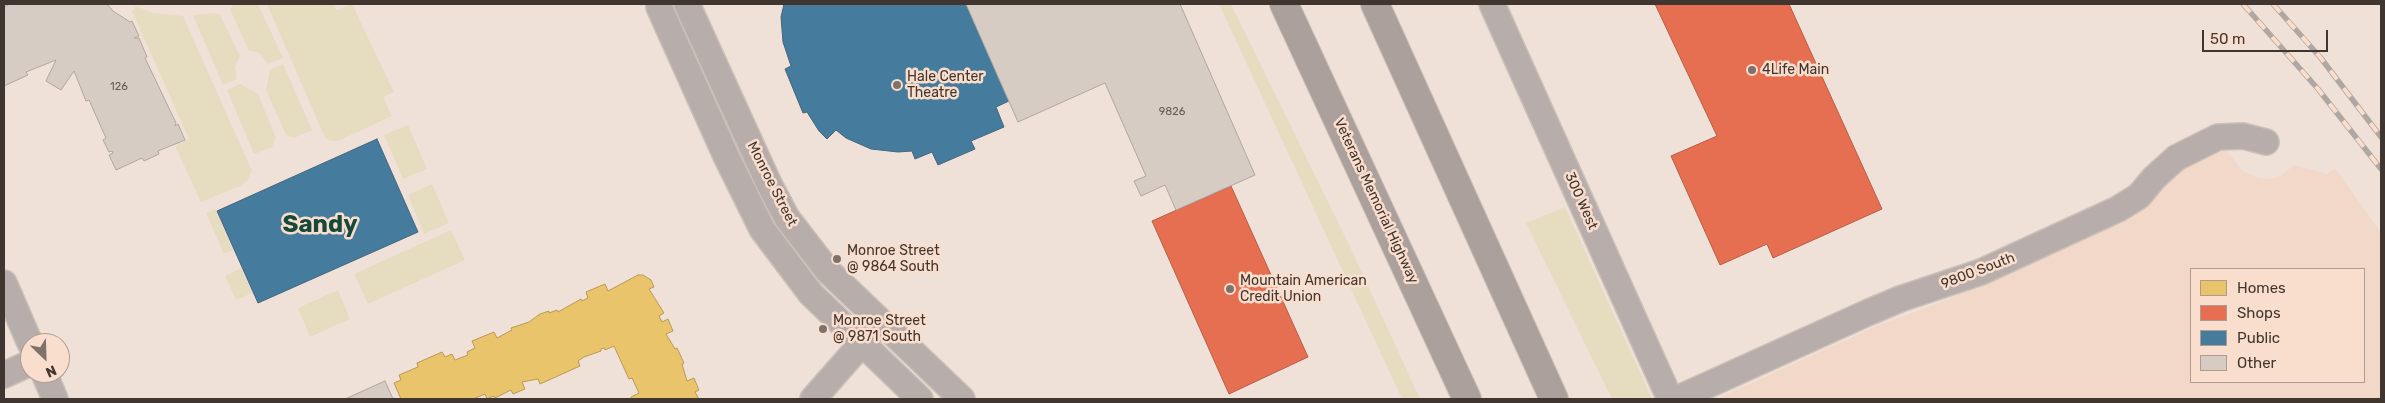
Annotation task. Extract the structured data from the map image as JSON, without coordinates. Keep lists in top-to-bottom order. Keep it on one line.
{"streets":{"highway":["Veterans Memorial Highway"],"street":["Monroe Street","300 West","9800 South"]},"districts":["Sandy"],"places":["4Life Main","Hale Center Theatre","Monroe Street @ 9864 South","Mountain American Credit Union","Monroe Street @ 9871 South"],"house_numbers":["126","9826"],"legend":["Homes","Shops","Public","Other"],"scale_bar":"50 m","north":"bottom right"}
